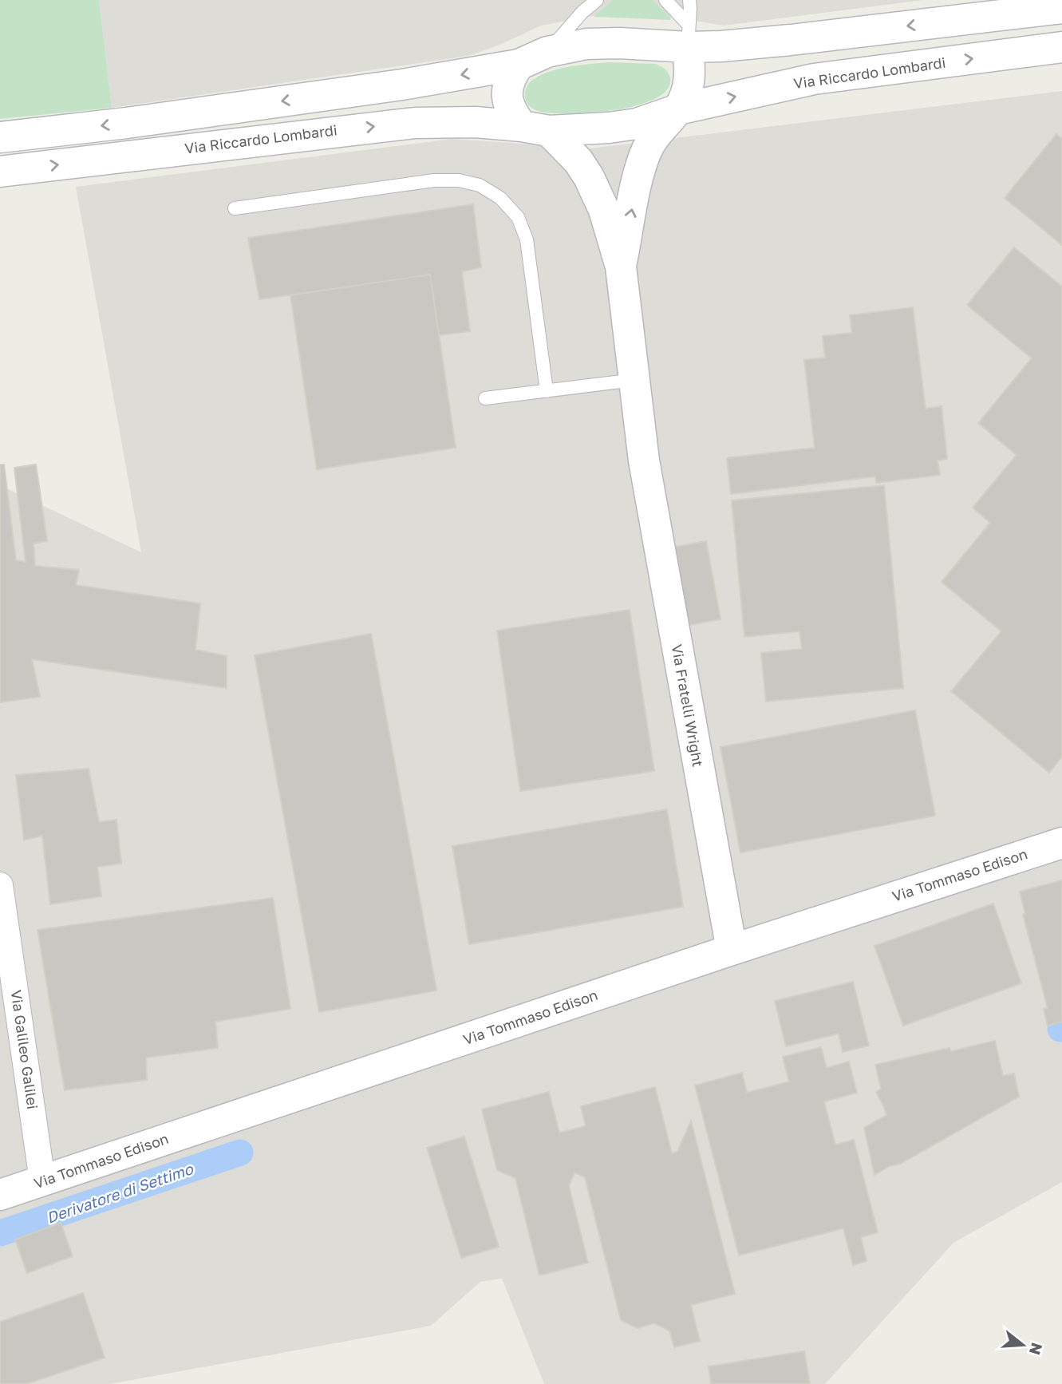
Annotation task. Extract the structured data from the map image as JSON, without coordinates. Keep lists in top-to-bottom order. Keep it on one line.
{"streets":{"street":["Via Riccardo Lombardi","Via Fratelli Wright","Via Tommaso Edison","Via Galileo Galilei"]},"crossings":[["Via Fratelli Wright","Via Tommaso Edison"],["Via Tommaso Edison","Via Galileo Galilei"]],"water":["Derivatore di Settimo"],"north":"right"}
